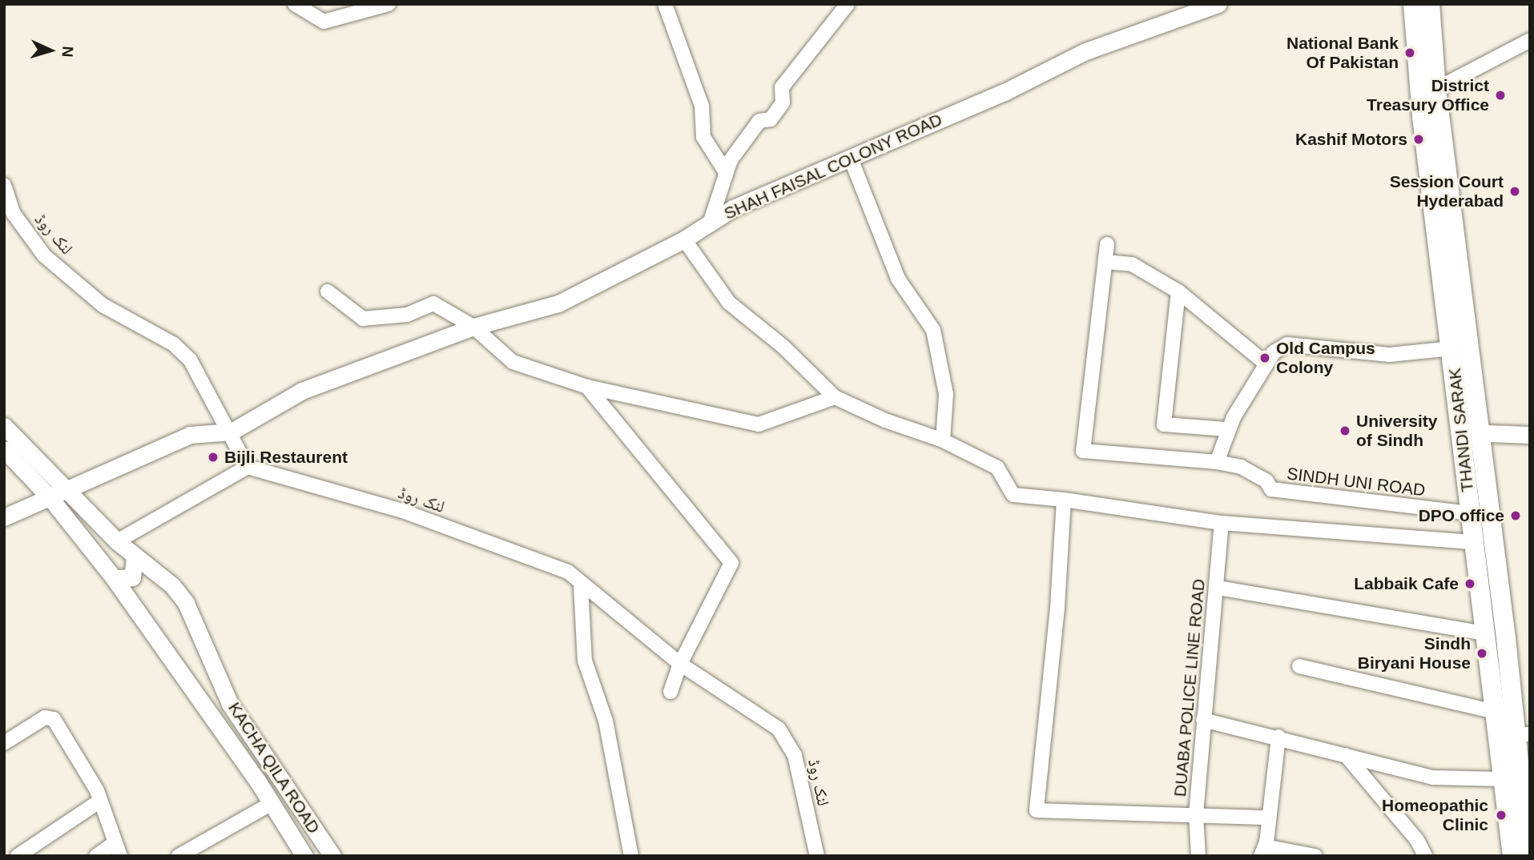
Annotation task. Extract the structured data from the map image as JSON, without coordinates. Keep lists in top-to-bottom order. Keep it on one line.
{"streets":{"main road":["THANDI SARAK"],"street":["SHAH FAISAL COLONY ROAD","لنک روڈ","SINDH UNI ROAD","DUABA POLICE LINE ROAD","KACHA QILA ROAD"]},"crossings":[["SHAH FAISAL COLONY ROAD","لنک روڈ"],["SHAH FAISAL COLONY ROAD","KACHA QILA ROAD"],["THANDI SARAK","SINDH UNI ROAD"]],"places":["National Bank Of Pakistan","District Treasury Office","Kashif Motors","Session Court Hyderabad","Old Campus Colony","University of Sindh","Bijli Restaurent","DPO office","Labbaik Cafe","Sindh Biryani House","Homeopathic Clinic"],"north":"right"}
